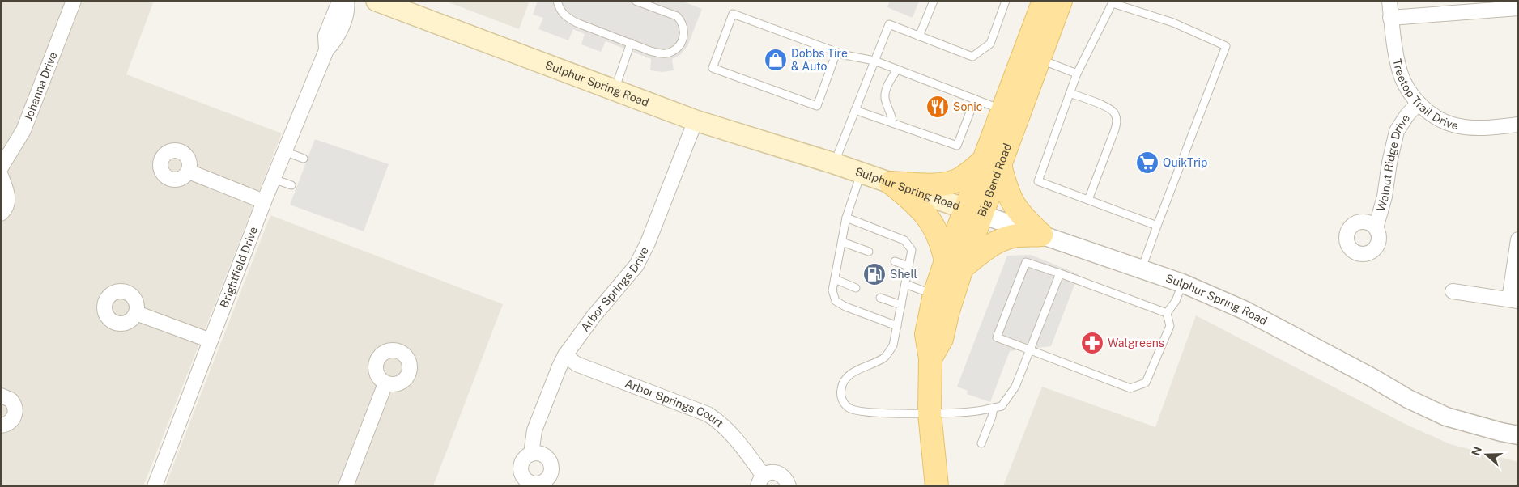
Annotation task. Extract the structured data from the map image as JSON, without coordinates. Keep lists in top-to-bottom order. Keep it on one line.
{"streets":{"main road":["Sulphur Spring Road","Big Bend Road"],"street":["Johanna Drive","Treetop Trail Drive","Walnut Ridge Drive","Brightfield Drive","Arbor Springs Drive","Arbor Springs Court"]},"crossings":[["Sulphur Spring Road","Big Bend Road"],["Sulphur Spring Road","Arbor Springs Drive"],["Treetop Trail Drive","Walnut Ridge Drive"],["Arbor Springs Drive","Arbor Springs Court"]],"places":{"shop":["Dobbs Tire & Auto"],"restaurant":["Sonic"],"supermarket":["QuikTrip"],"fuel station":["Shell"],"pharmacy":["Walgreens"]},"north":"left"}
